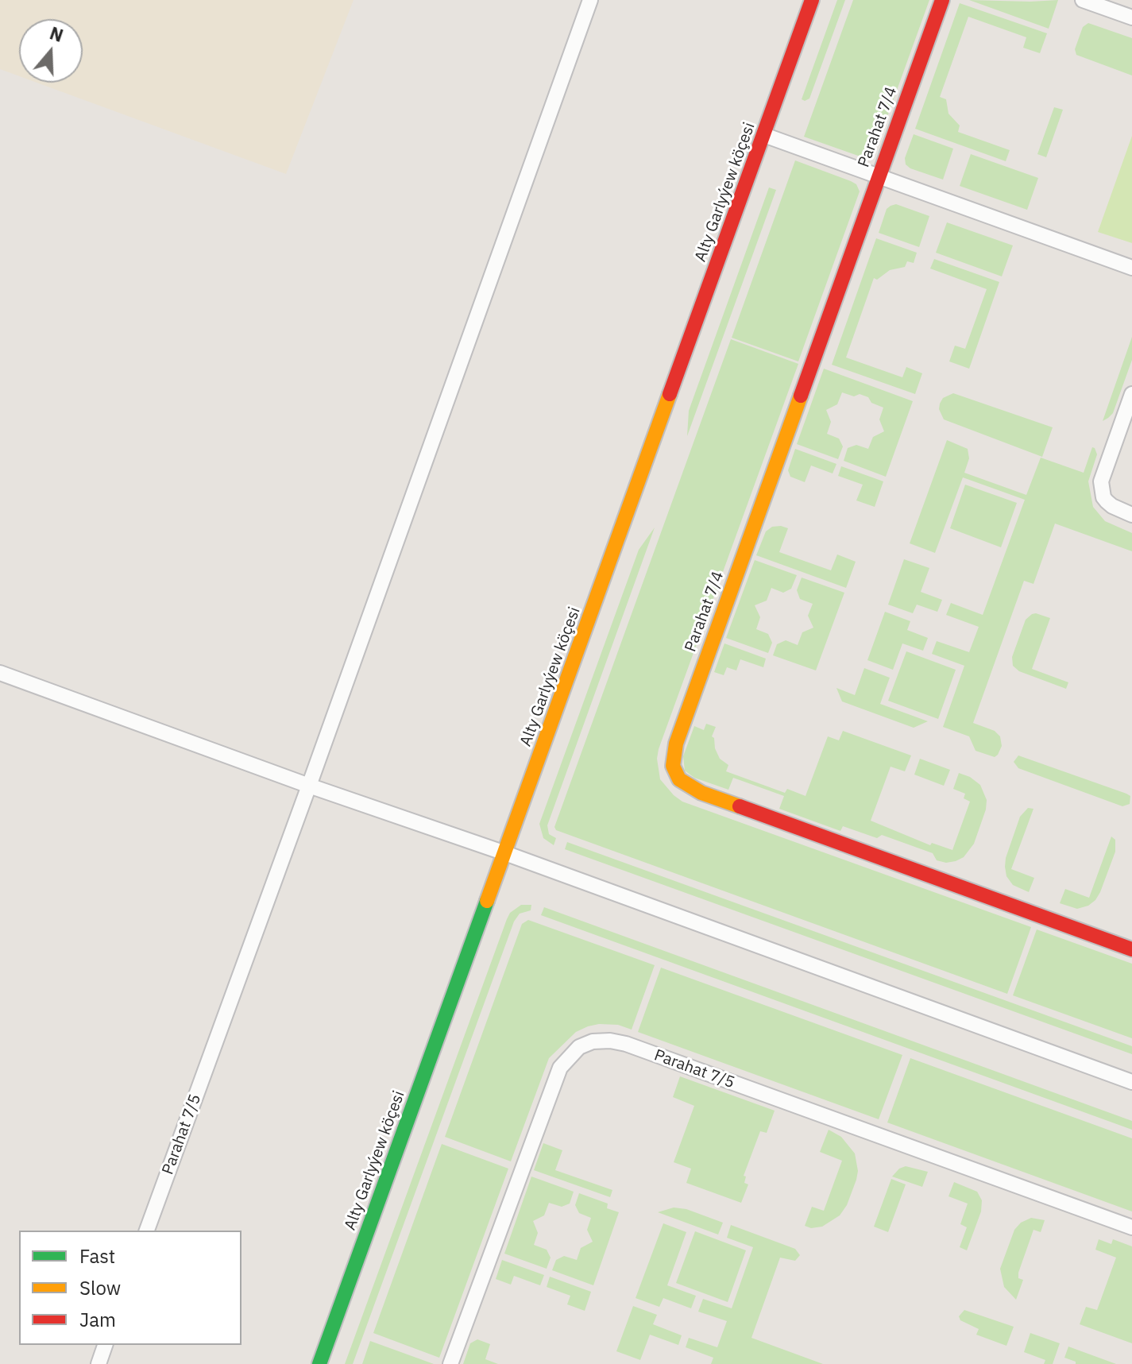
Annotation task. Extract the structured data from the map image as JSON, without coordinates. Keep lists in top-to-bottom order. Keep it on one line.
{"streets":{"street":["Parahat 7/4","Alty Garlyýew köçesi","Parahat 7/5"]},"legend":["Fast","Slow","Jam"],"north":"top"}
